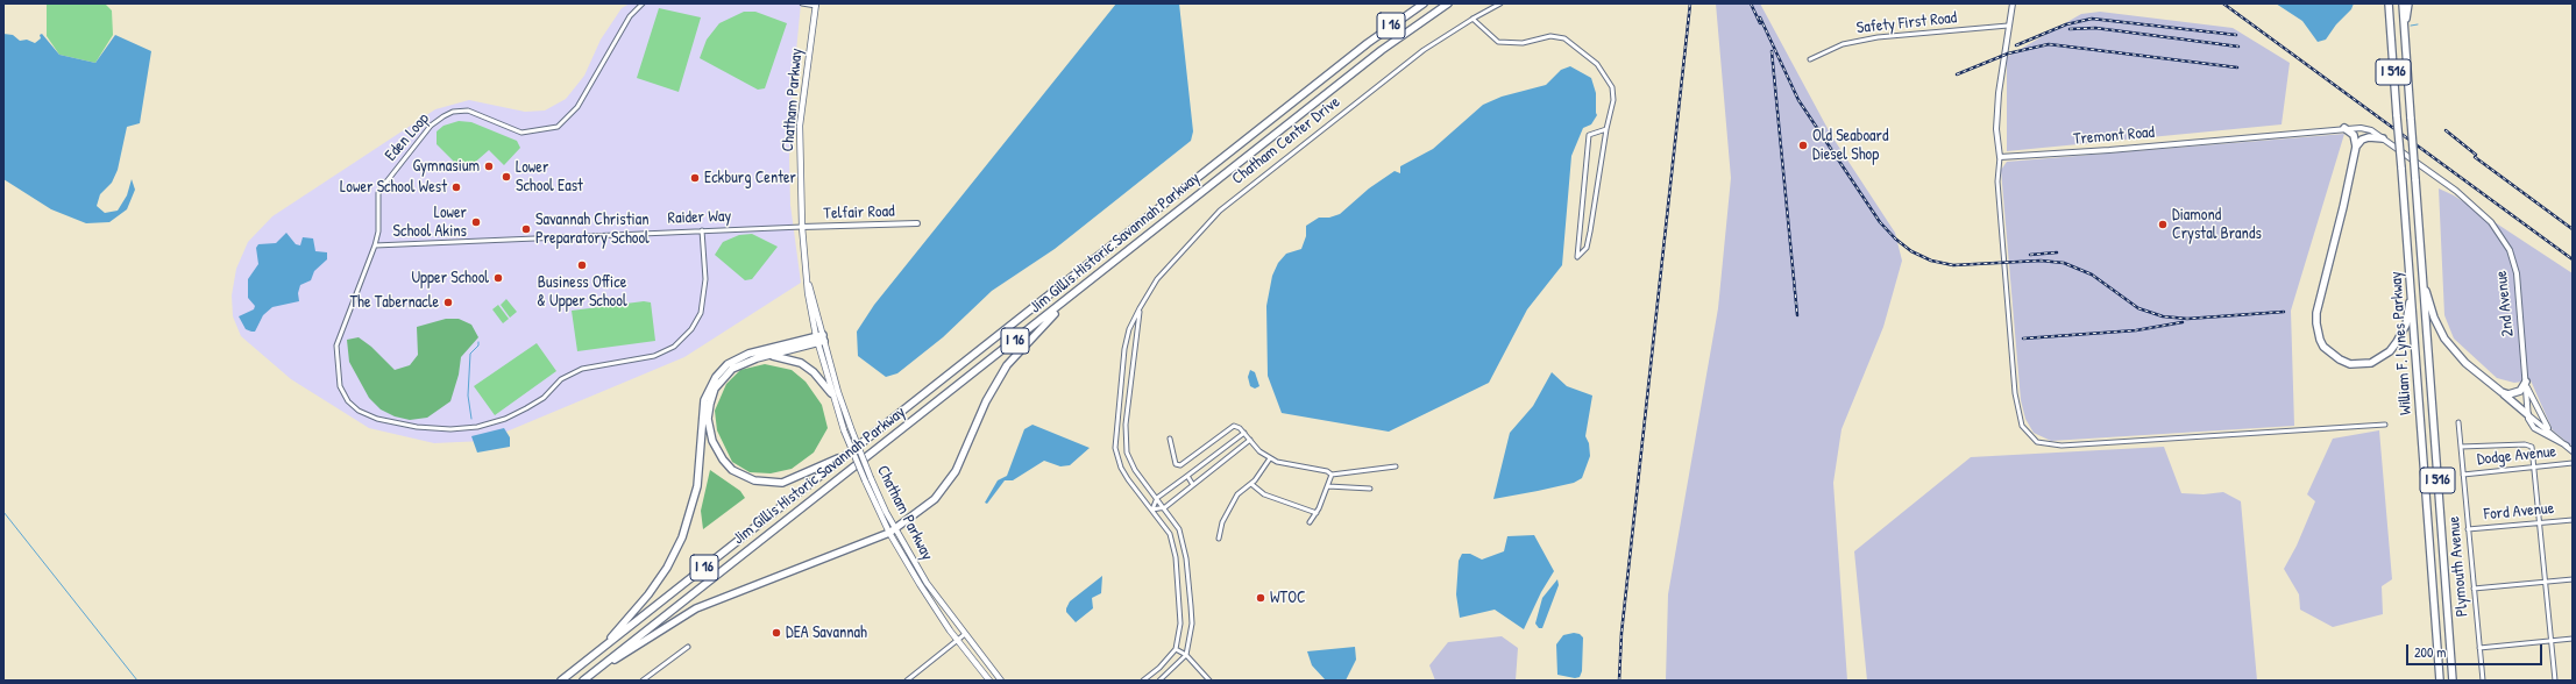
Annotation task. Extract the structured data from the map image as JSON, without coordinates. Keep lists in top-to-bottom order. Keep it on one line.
{"streets":{"highway":["I 16","I 516","Jim Gillis Historic Savannah Parkway","William F. Lynes Parkway"],"main road":["Chatham Parkway"],"street":["Safety First Road","Tremont Road","Eden Loop","Chatham Center Drive","Telfair Road","Raider Way","2nd Avenue","Dodge Avenue","Ford Avenue","Plymouth Avenue"]},"crossings":[["Chatham Parkway","Telfair Road"],["Chatham Parkway","Raider Way"],["Tremont Road","2nd Avenue"],["Eden Loop","Raider Way"],["Telfair Road","Raider Way"],["Dodge Avenue","Plymouth Avenue"],["Ford Avenue","Plymouth Avenue"]],"places":["Old Seaboard Diesel Shop","Gymnasium","Lower School East","Eckburg Center","Lower School West","Lower School Akins","Diamond Crystal Brands","Savannah Christian Preparatory School","Business Office & Upper School","Upper School","The Tabernacle","WTOC","DEA Savannah"],"scale_bar":"200 m"}
